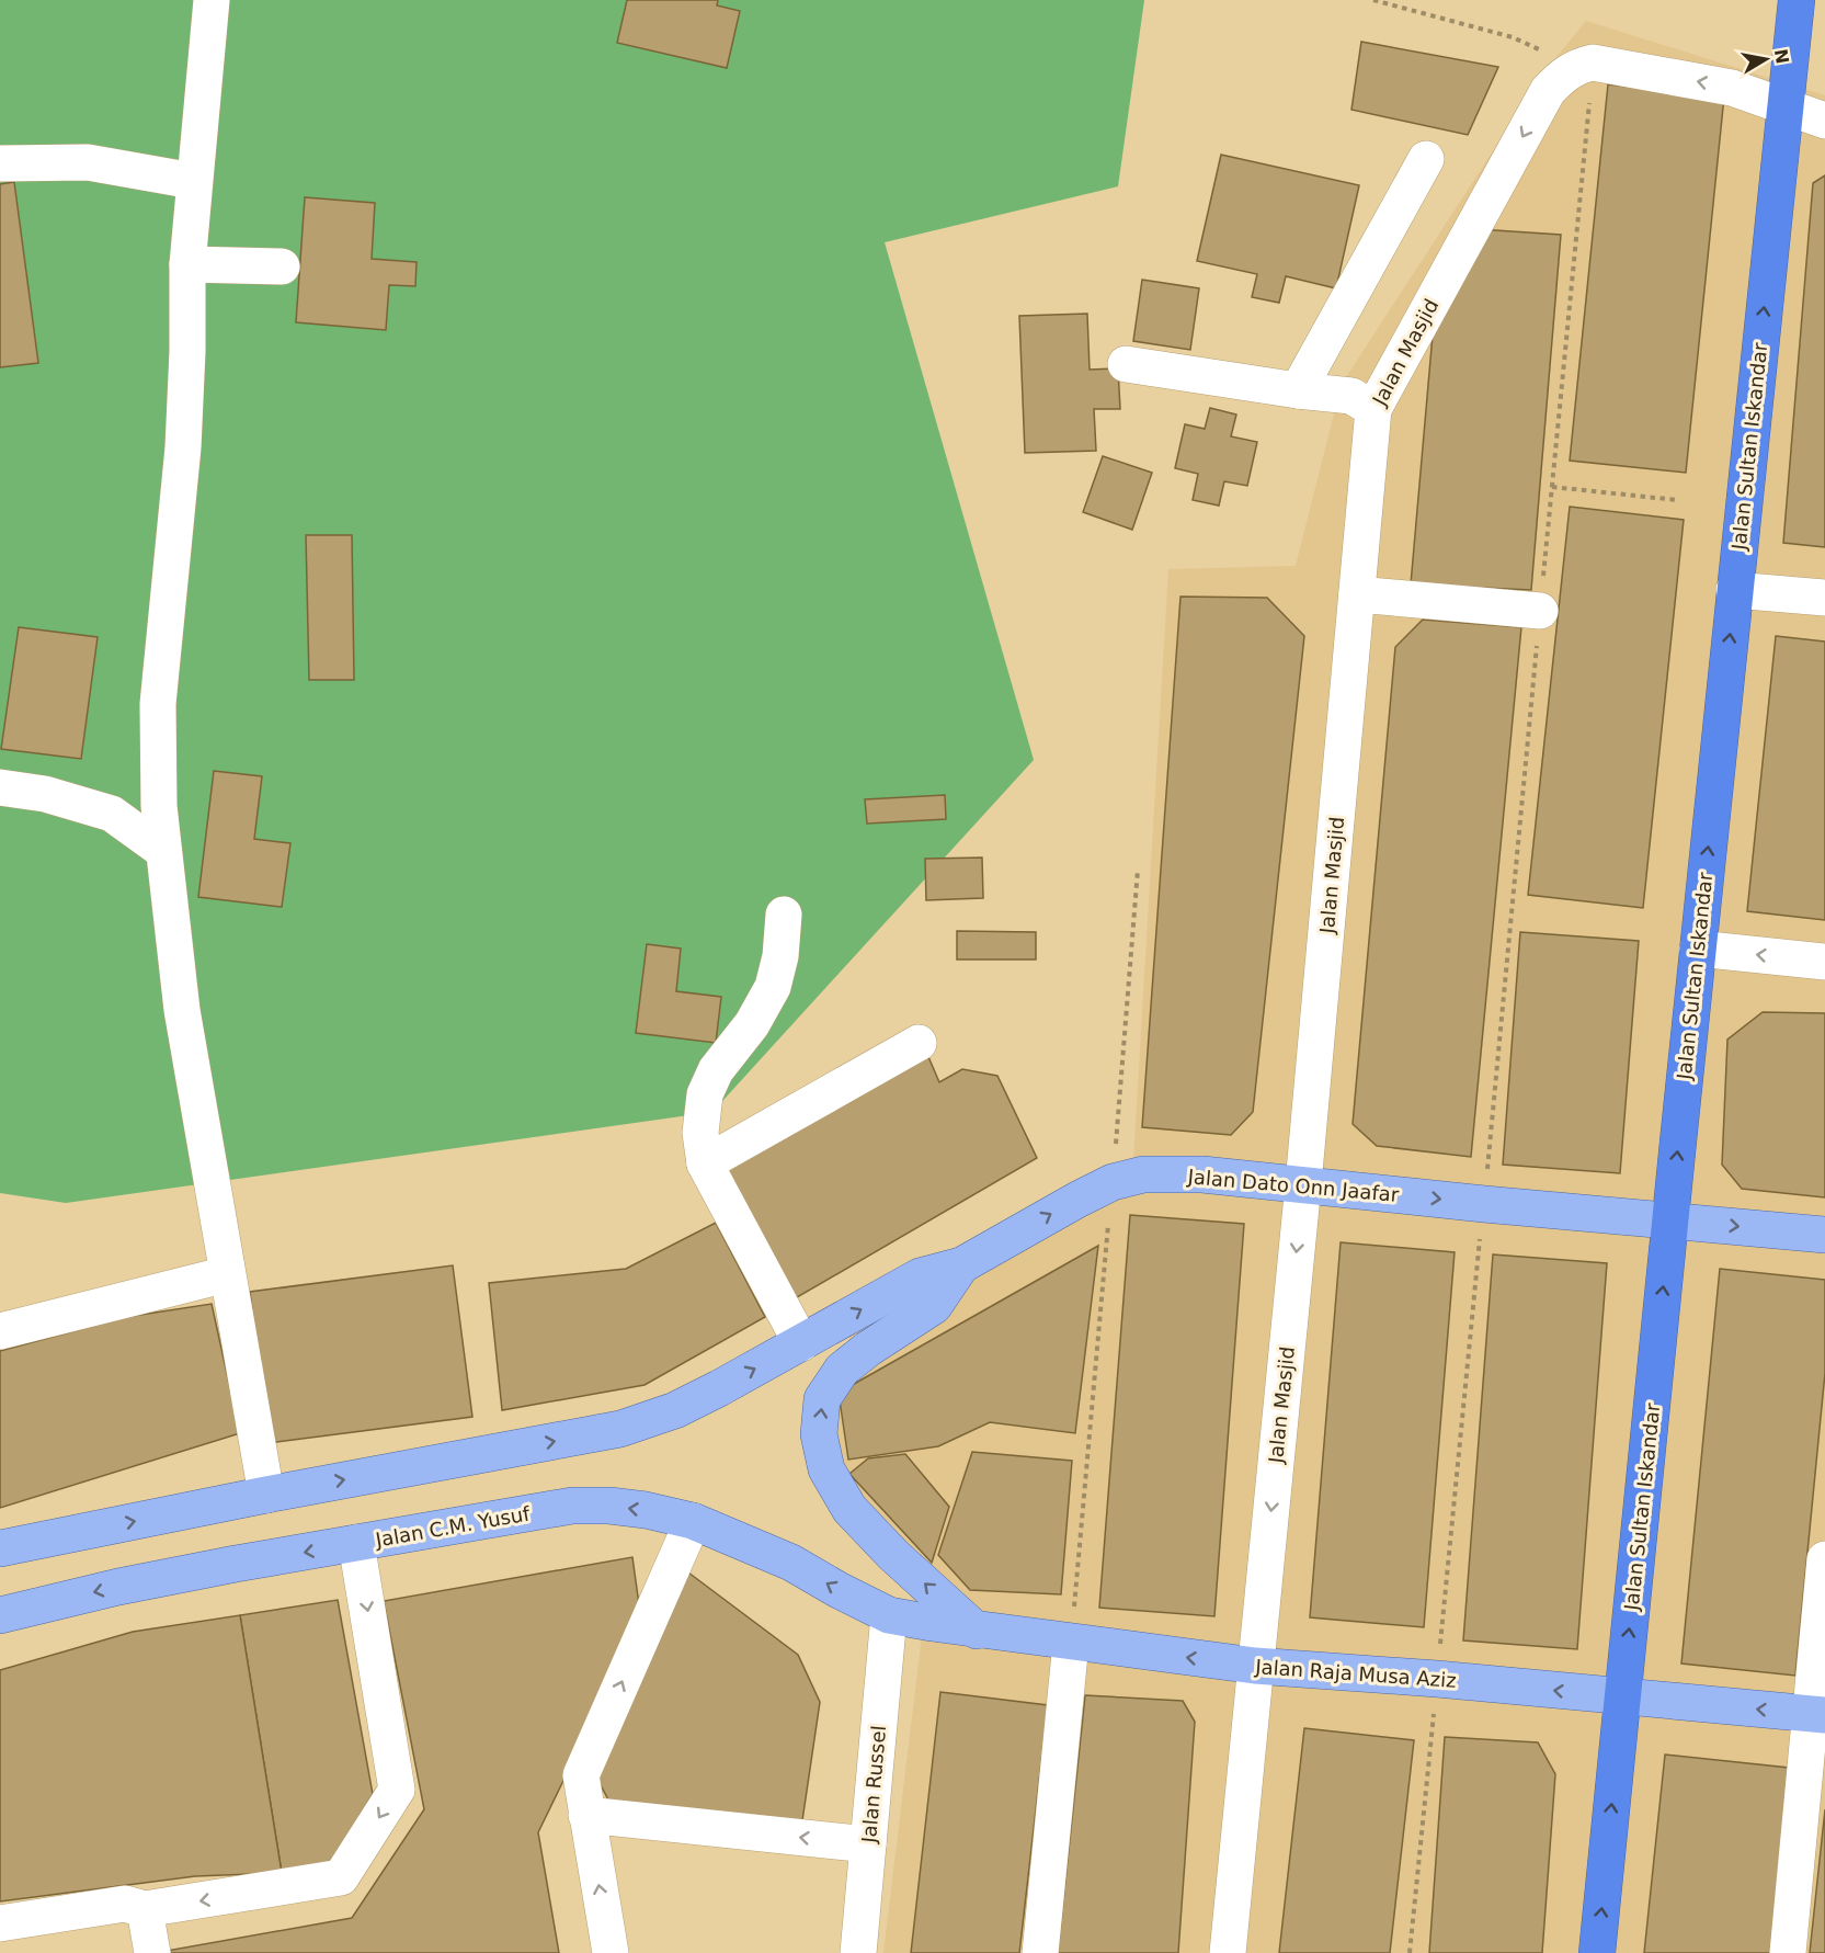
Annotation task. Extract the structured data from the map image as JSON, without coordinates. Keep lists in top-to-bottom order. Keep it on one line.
{"streets":{"highway":["Jalan Sultan Iskandar"],"main road":["Jalan Dato Onn Jaafar","Jalan C.M. Yusuf","Jalan Raja Musa Aziz"],"street":["Jalan Masjid","Jalan Russel"]},"crossings":[["Jalan Masjid","Jalan Dato Onn Jaafar"],["Jalan Masjid","Jalan Raja Musa Aziz"],["Jalan Sultan Iskandar","Jalan Dato Onn Jaafar"],["Jalan Sultan Iskandar","Jalan Raja Musa Aziz"],["Jalan C.M. Yusuf","Jalan Raja Musa Aziz"],["Jalan C.M. Yusuf","Jalan Russel"],["Jalan Raja Musa Aziz","Jalan Russel"]],"one_way":["Jalan Masjid","Jalan Sultan Iskandar","Jalan Dato Onn Jaafar","Jalan Raja Musa Aziz"],"north":"right"}
